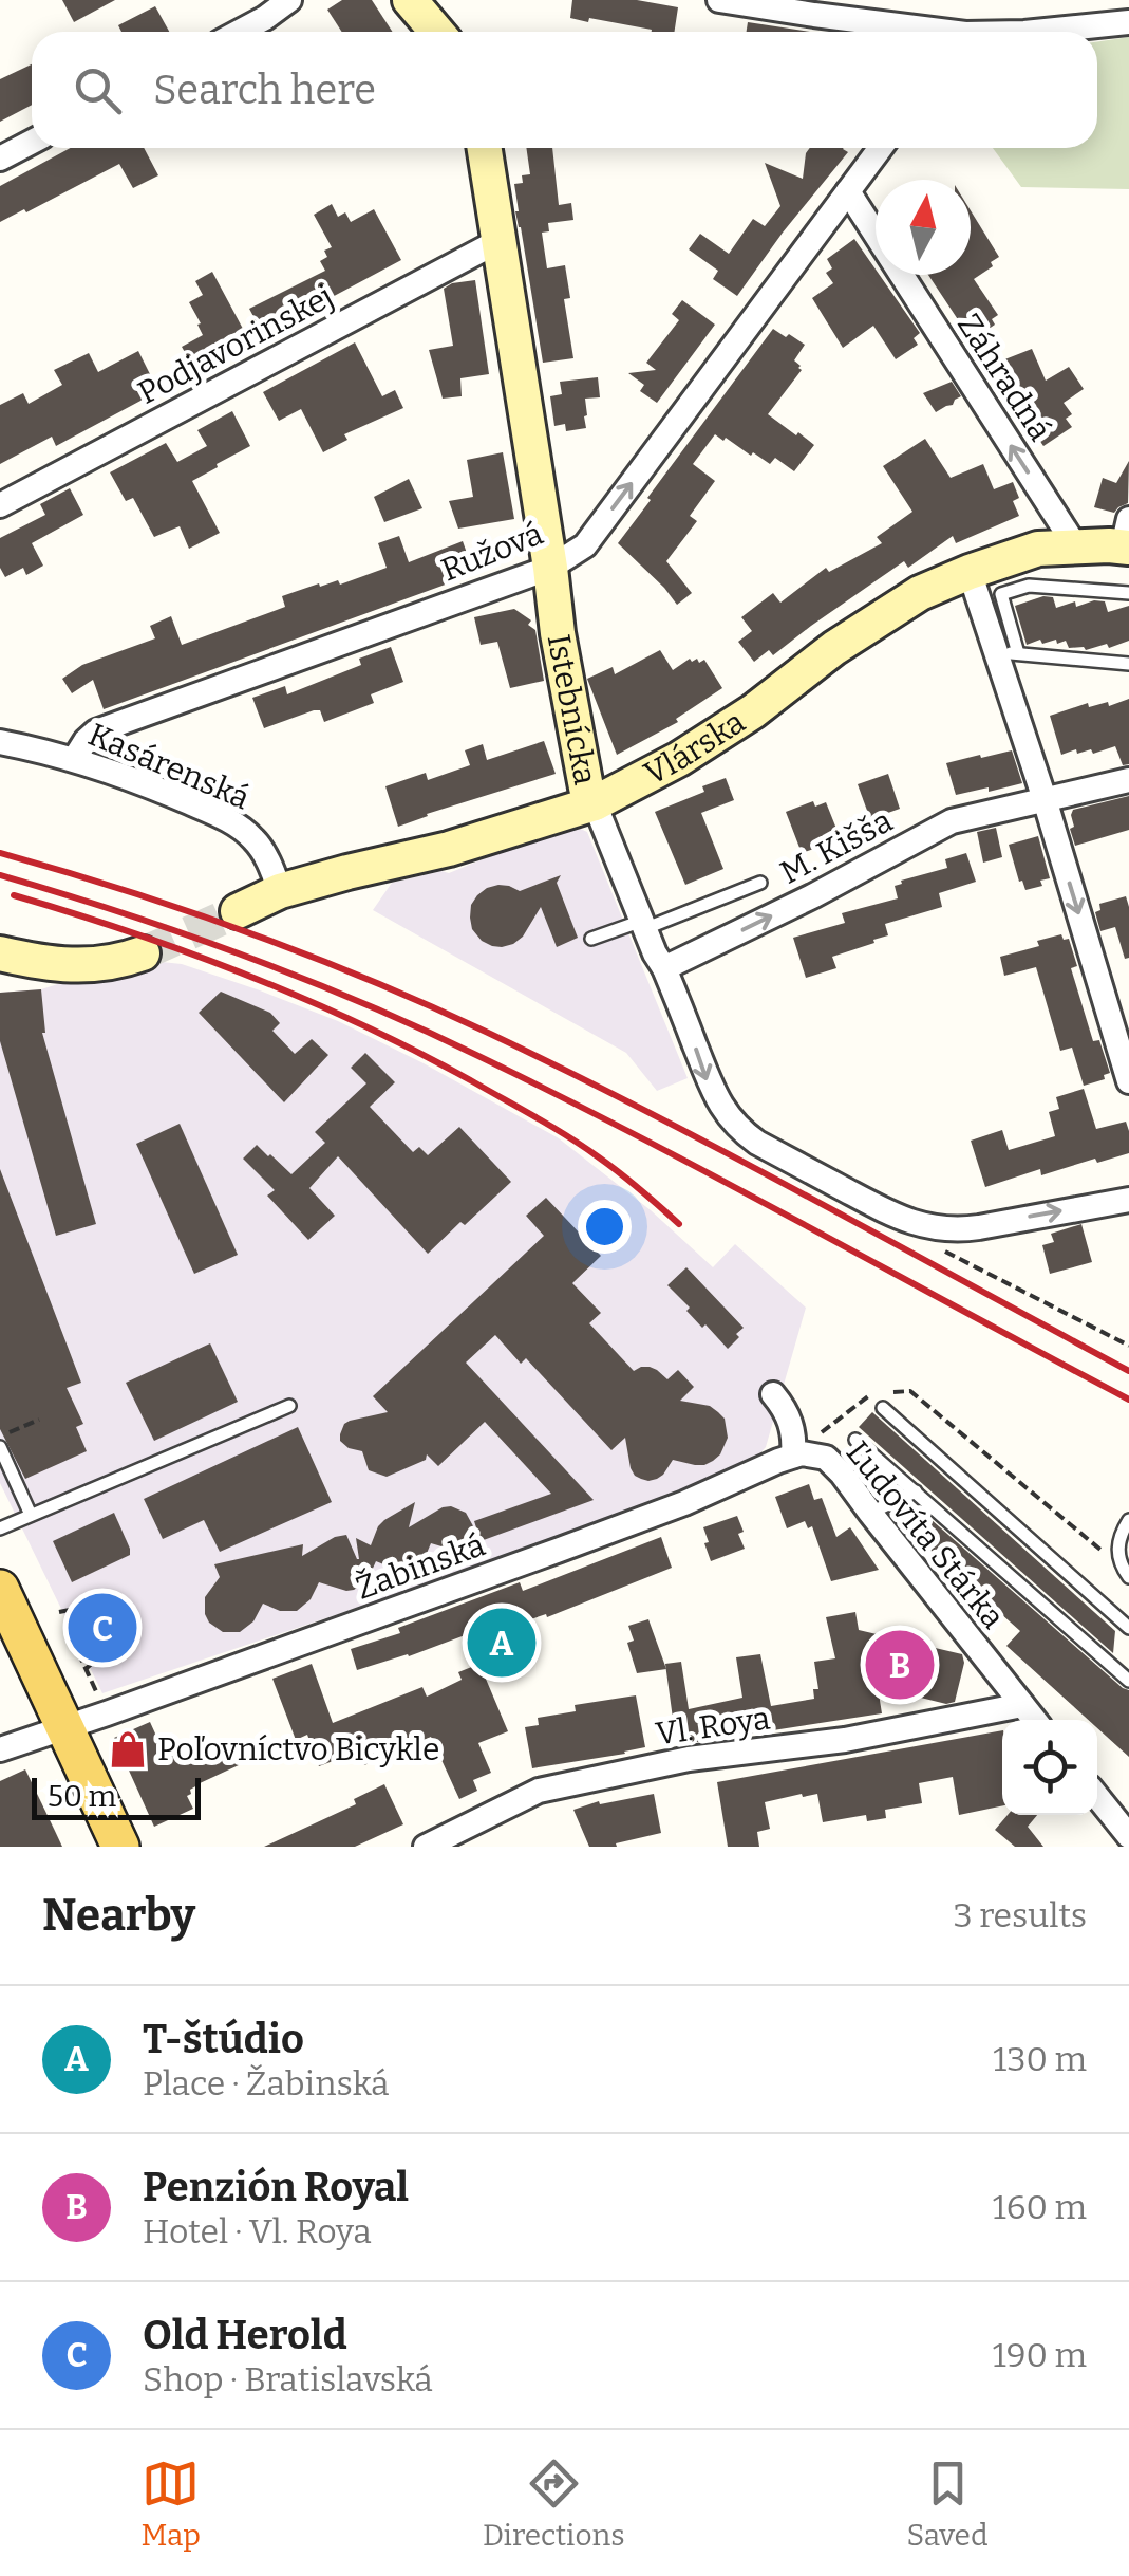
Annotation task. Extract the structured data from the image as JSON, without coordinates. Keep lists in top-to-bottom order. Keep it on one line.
{"streets":{"main road":["Istebnícka","Vlárska"],"street":["Podjavorinskej","Záhradná","Ružová","Kasárenská","M. Kišša","Ľudovíta Stárka","Žabinská","Vl. Roya"]},"crossings":[["Podjavorinskej","Istebnícka"],["Záhradná","Ružová"],["Záhradná","Vlárska"],["Ružová","Istebnícka"],["Ružová","Kasárenská"],["Istebnícka","Vlárska"],["Istebnícka","M. Kišša"],["Vlárska","Kasárenská"],["Ľudovíta Stárka","Žabinská"],["Ľudovíta Stárka","Vl. Roya"]],"one_way":["Záhradná","Ružová","Istebnícka","M. Kišša"],"places":{"shop":["Poľovníctvo Bicykle"]},"scale_bar":"50 m","north":"top","page":{"search":"Search here","pins":["C","A","B"],"scale":"50 m","heading":["Nearby","3 results"],"list":[{"mark":"A","name":"T-štúdio","note":"Place · Žabinská","value":"130 m"},{"mark":"B","name":"Penzión Royal","note":"Hotel · Vl. Roya","value":"160 m"},{"mark":"C","name":"Old Herold","note":"Shop · Bratislavská","value":"190 m"}],"nav":["Map","Directions","Saved"]}}
